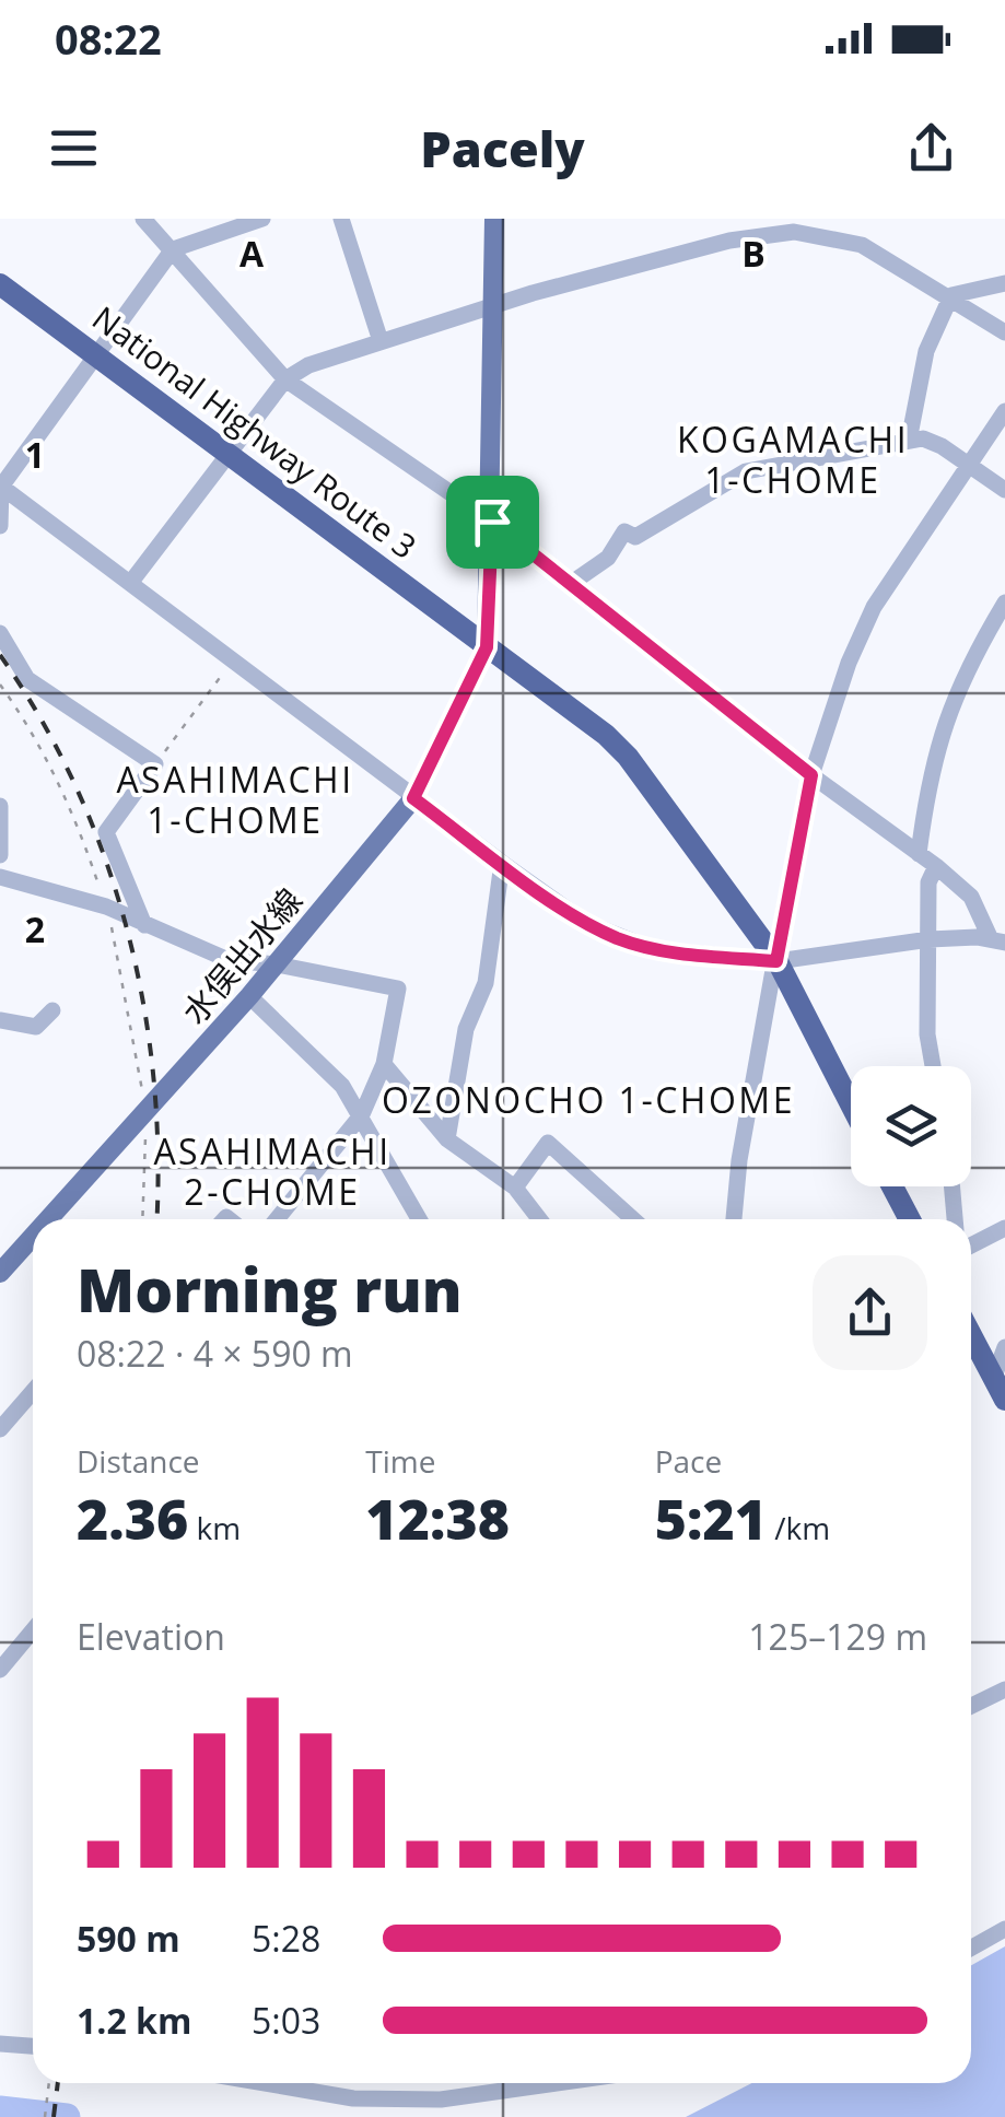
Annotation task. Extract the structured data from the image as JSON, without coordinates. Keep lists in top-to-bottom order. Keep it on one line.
{"streets":{"highway":["National Highway Route 3"],"main road":["水俣出水線"]},"crossings":[["National Highway Route 3","水俣出水線"]],"districts":["KOGAMACHI 1-CHOME","ASAHIMACHI 1-CHOME","OZONOCHO 1-CHOME","ASAHIMACHI 2-CHOME"],"page":{"status":"08:22","header":"Pacely","heading":["Morning run","08:22 · 4 × 590 m"],"stats":[["Distance","2.36 km"],["Time","12:38"],["Pace","5:21 /km"]],"chart":["Elevation","125–129 m"],"list":[{"name":"590 m","note":"5:28"},{"name":"1.2 km","note":"5:03"}]},"grid":{"columns":["A","B"],"rows":["1","2"]}}
